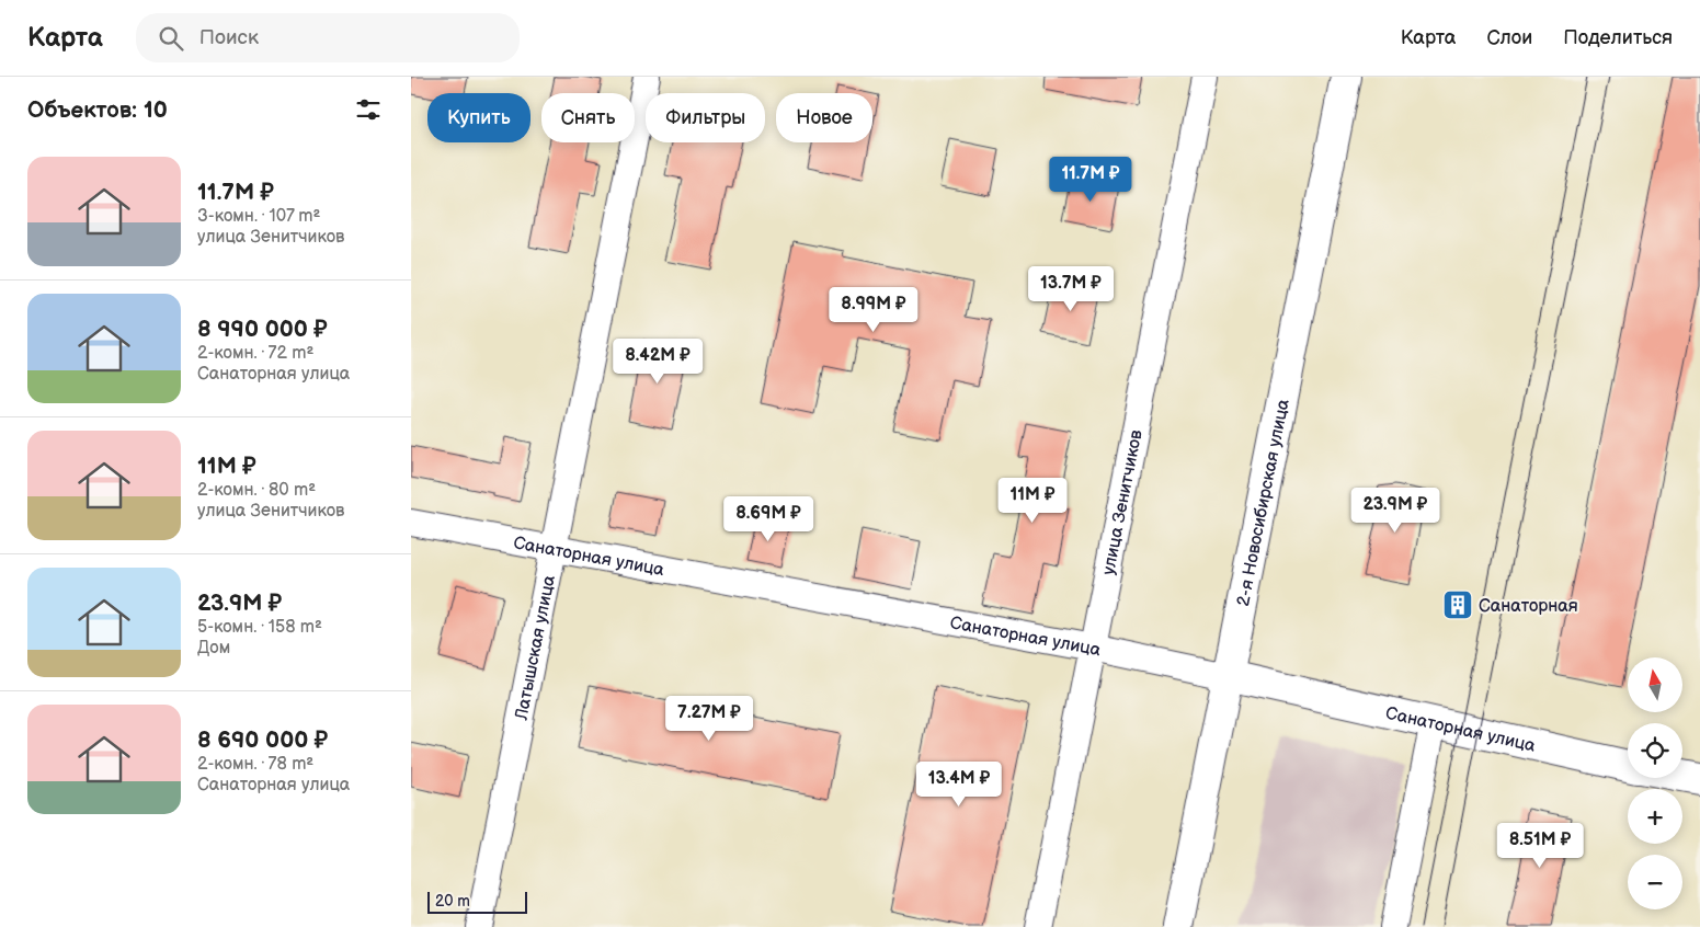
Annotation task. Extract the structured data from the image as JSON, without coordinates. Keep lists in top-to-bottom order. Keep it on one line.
{"streets":{"main road":["2-я Новосибирская улица","Санаторная улица"],"street":["улица Зенитчиков","Латышская улица"]},"crossings":[["улица Зенитчиков","Санаторная улица"],["2-я Новосибирская улица","Санаторная улица"],["Санаторная улица","Латышская улица"]],"places":{"building":["Санаторная"]},"scale_bar":"20 m","north":"top","page":{"header":"Карта","search":"Поиск","nav":["Карта","Слои","Поделиться"],"heading":"Объектов: 10","chip":["Купить","Снять","Фильтры","Новое"],"list":[{"name":"11.7M ₽","note":"3-комн. · 107 m² · улица Зенитчиков"},{"name":"8 990 000 ₽","note":"2-комн. · 72 m² · Санаторная улица"},{"name":"11M ₽","note":"2-комн. · 80 m² · улица Зенитчиков"},{"name":"23.9M ₽","note":"5-комн. · 158 m² · Дом"},{"name":"8 690 000 ₽","note":"2-комн. · 78 m² · Санаторная улица"}],"price":["11.7M ₽","13.7M ₽","8.99M ₽","8.42M ₽","11M ₽","23.9M ₽","8.69M ₽","7.27M ₽","13.4M ₽","8.51M ₽"],"map_buttons":["+","−"],"scale":"20 m"}}
